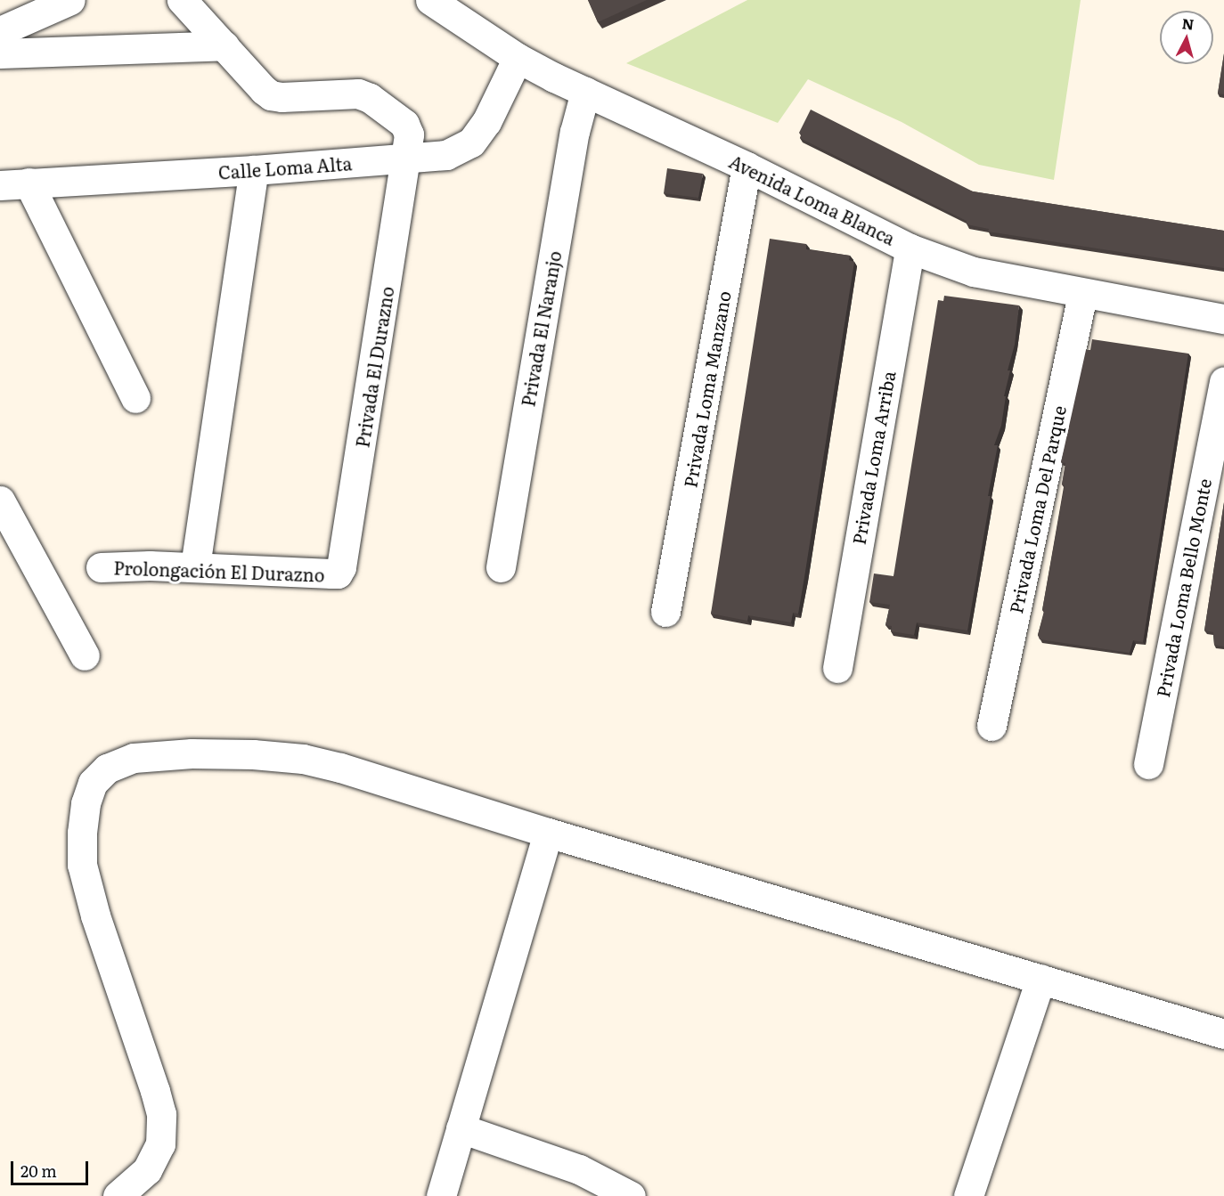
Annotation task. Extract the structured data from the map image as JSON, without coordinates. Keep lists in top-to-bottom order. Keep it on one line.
{"streets":{"street":["Calle Loma Alta","Avenida Loma Blanca","Privada El Naranjo","Privada El Durazno","Privada Loma Manzano","Privada Loma Arriba","Privada Loma Del Parque","Prolongación El Durazno","Privada Loma Bello Monte"]},"crossings":[["Calle Loma Alta","Avenida Loma Blanca"],["Calle Loma Alta","Privada El Durazno"],["Avenida Loma Blanca","Privada El Naranjo"],["Avenida Loma Blanca","Privada Loma Manzano"],["Avenida Loma Blanca","Privada Loma Arriba"],["Avenida Loma Blanca","Privada Loma Del Parque"],["Privada El Durazno","Prolongación El Durazno"]],"scale_bar":"20 m","north":"top"}
